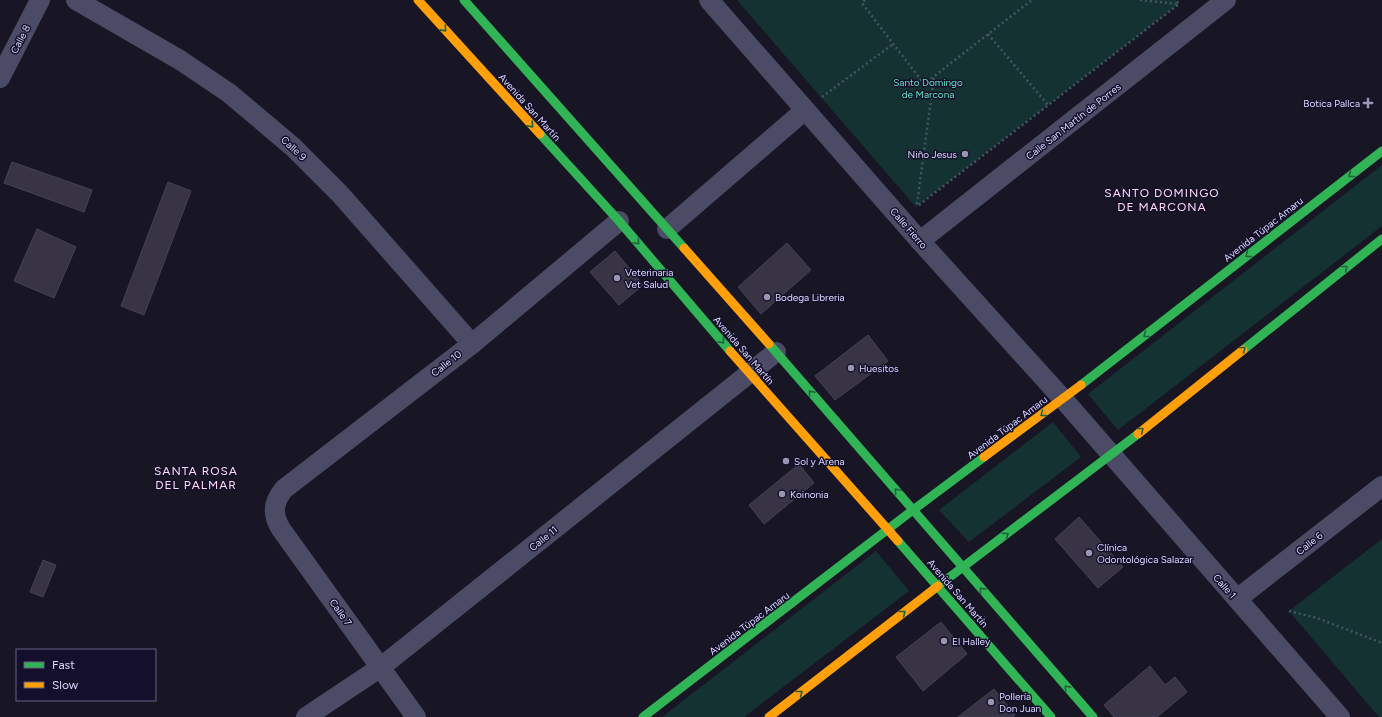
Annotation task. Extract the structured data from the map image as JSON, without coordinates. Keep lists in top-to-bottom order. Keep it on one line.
{"streets":{"main road":["Avenida San Martín","Avenida Túpac Amaru"],"street":["Calle 8","Calle San Martín de Porres","Calle 9","Calle Fierro","Calle 10","Calle 11","Calle 6","Calle 1","Calle 7"]},"crossings":[["Avenida San Martín","Avenida Túpac Amaru"],["Avenida San Martín","Calle 10"],["Avenida San Martín","Calle 11"],["Calle San Martín de Porres","Calle Fierro"],["Calle 9","Calle 10"],["Calle Fierro","Avenida Túpac Amaru"],["Calle Fierro","Calle 1"],["Calle 10","Calle 7"],["Calle 11","Calle 7"],["Calle 6","Calle 1"]],"districts":["SANTO DOMINGO DE MARCONA","SANTA ROSA DEL PALMAR"],"parks":["Santo Domingo de Marcona"],"places":{"health":["Botica Pallca"],"other":["Niño Jesus","Veterinaria Vet Salud","Bodega Libreria","Huesitos","Sol y Arena","Koinonia","Clínica Odontológica Salazar","El Halley","Pollería Don Juan"]},"legend":["Fast","Slow"]}
